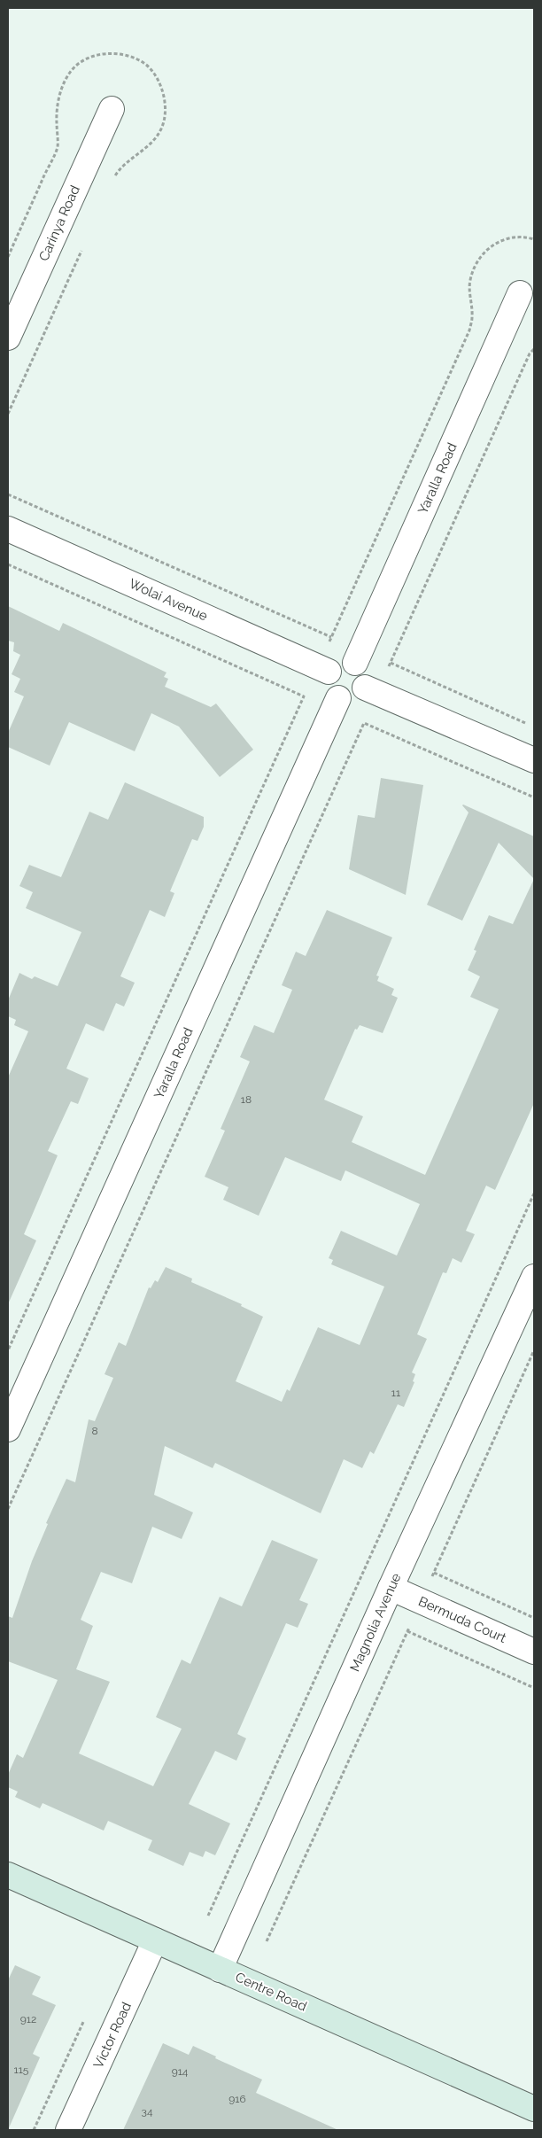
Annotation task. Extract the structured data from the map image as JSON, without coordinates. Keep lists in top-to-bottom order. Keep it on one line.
{"streets":{"main road":["Centre Road"],"street":["Carinya Road","Yaralla Road","Wolai Avenue","Bermuda Court","Magnolia Avenue","Victor Road"]},"crossings":[["Yaralla Road","Wolai Avenue"],["Bermuda Court","Magnolia Avenue"],["Magnolia Avenue","Centre Road"],["Centre Road","Victor Road"]],"house_numbers":["18","11","8","912","115","914","916","34"]}
